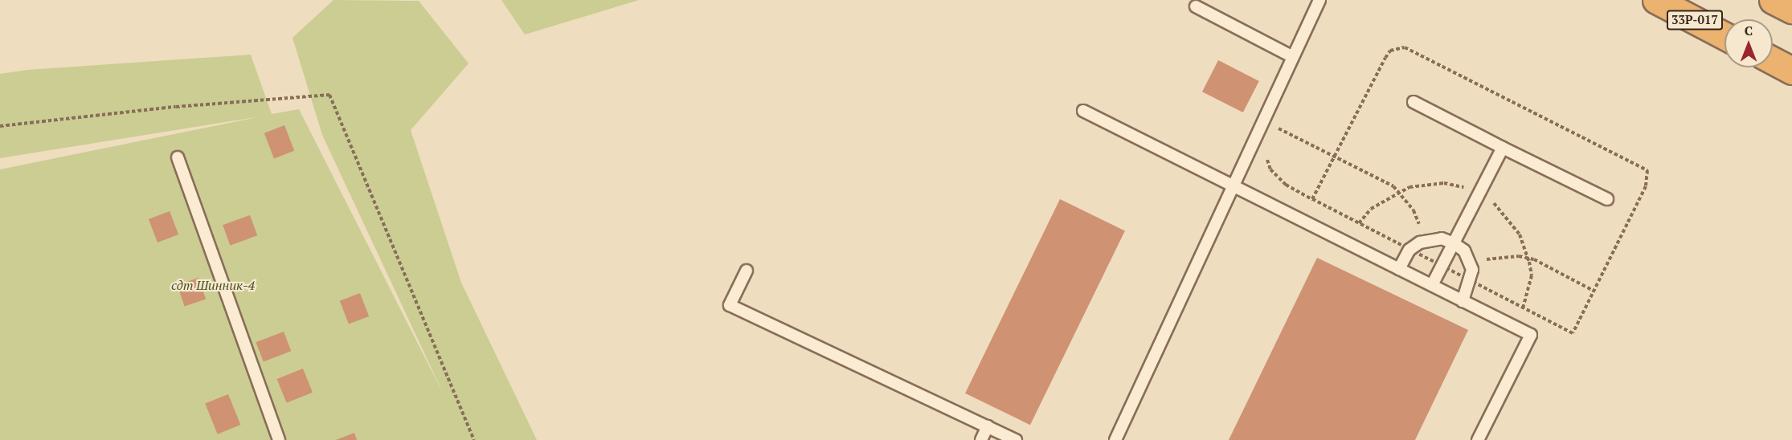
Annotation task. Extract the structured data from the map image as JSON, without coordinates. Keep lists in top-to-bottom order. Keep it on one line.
{"streets":{"highway":["33Р-017"]},"parks":["сдт Шинник-4"],"north":"top"}
